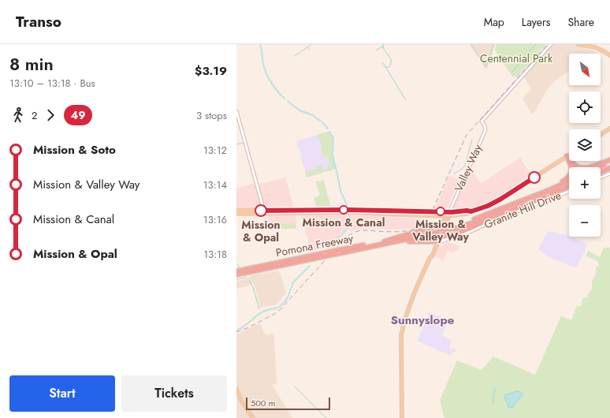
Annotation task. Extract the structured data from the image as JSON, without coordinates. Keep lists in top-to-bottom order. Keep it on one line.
{"streets":{"highway":["Pomona Freeway"],"main road":["Valley Way"],"street":["Granite Hill Drive"]},"crossings":[["Valley Way","Granite Hill Drive"],["Valley Way","Pomona Freeway"]],"districts":["Sunnyslope"],"parks":["Centennial Park"],"places":["Mission & Canal","Mission & Opal","Mission & Valley Way"],"lines":["bus line 49"],"scale_bar":"500 m","north":"bottom right","page":{"header":"Transo","nav":["Map","Layers","Share"],"heading":["8 min","13:10 – 13:18 · Bus","$3.19"],"map_buttons":["+","−"],"legs":["2","49","3 stops"],"list":[{"name":"Mission & Soto","value":"13:12"},{"name":"Mission & Valley Way","value":"13:14"},{"name":"Mission & Canal","value":"13:16"},{"name":"Mission & Opal","value":"13:18"}],"buttons":["Start","Tickets"],"scale":"500 m"}}
